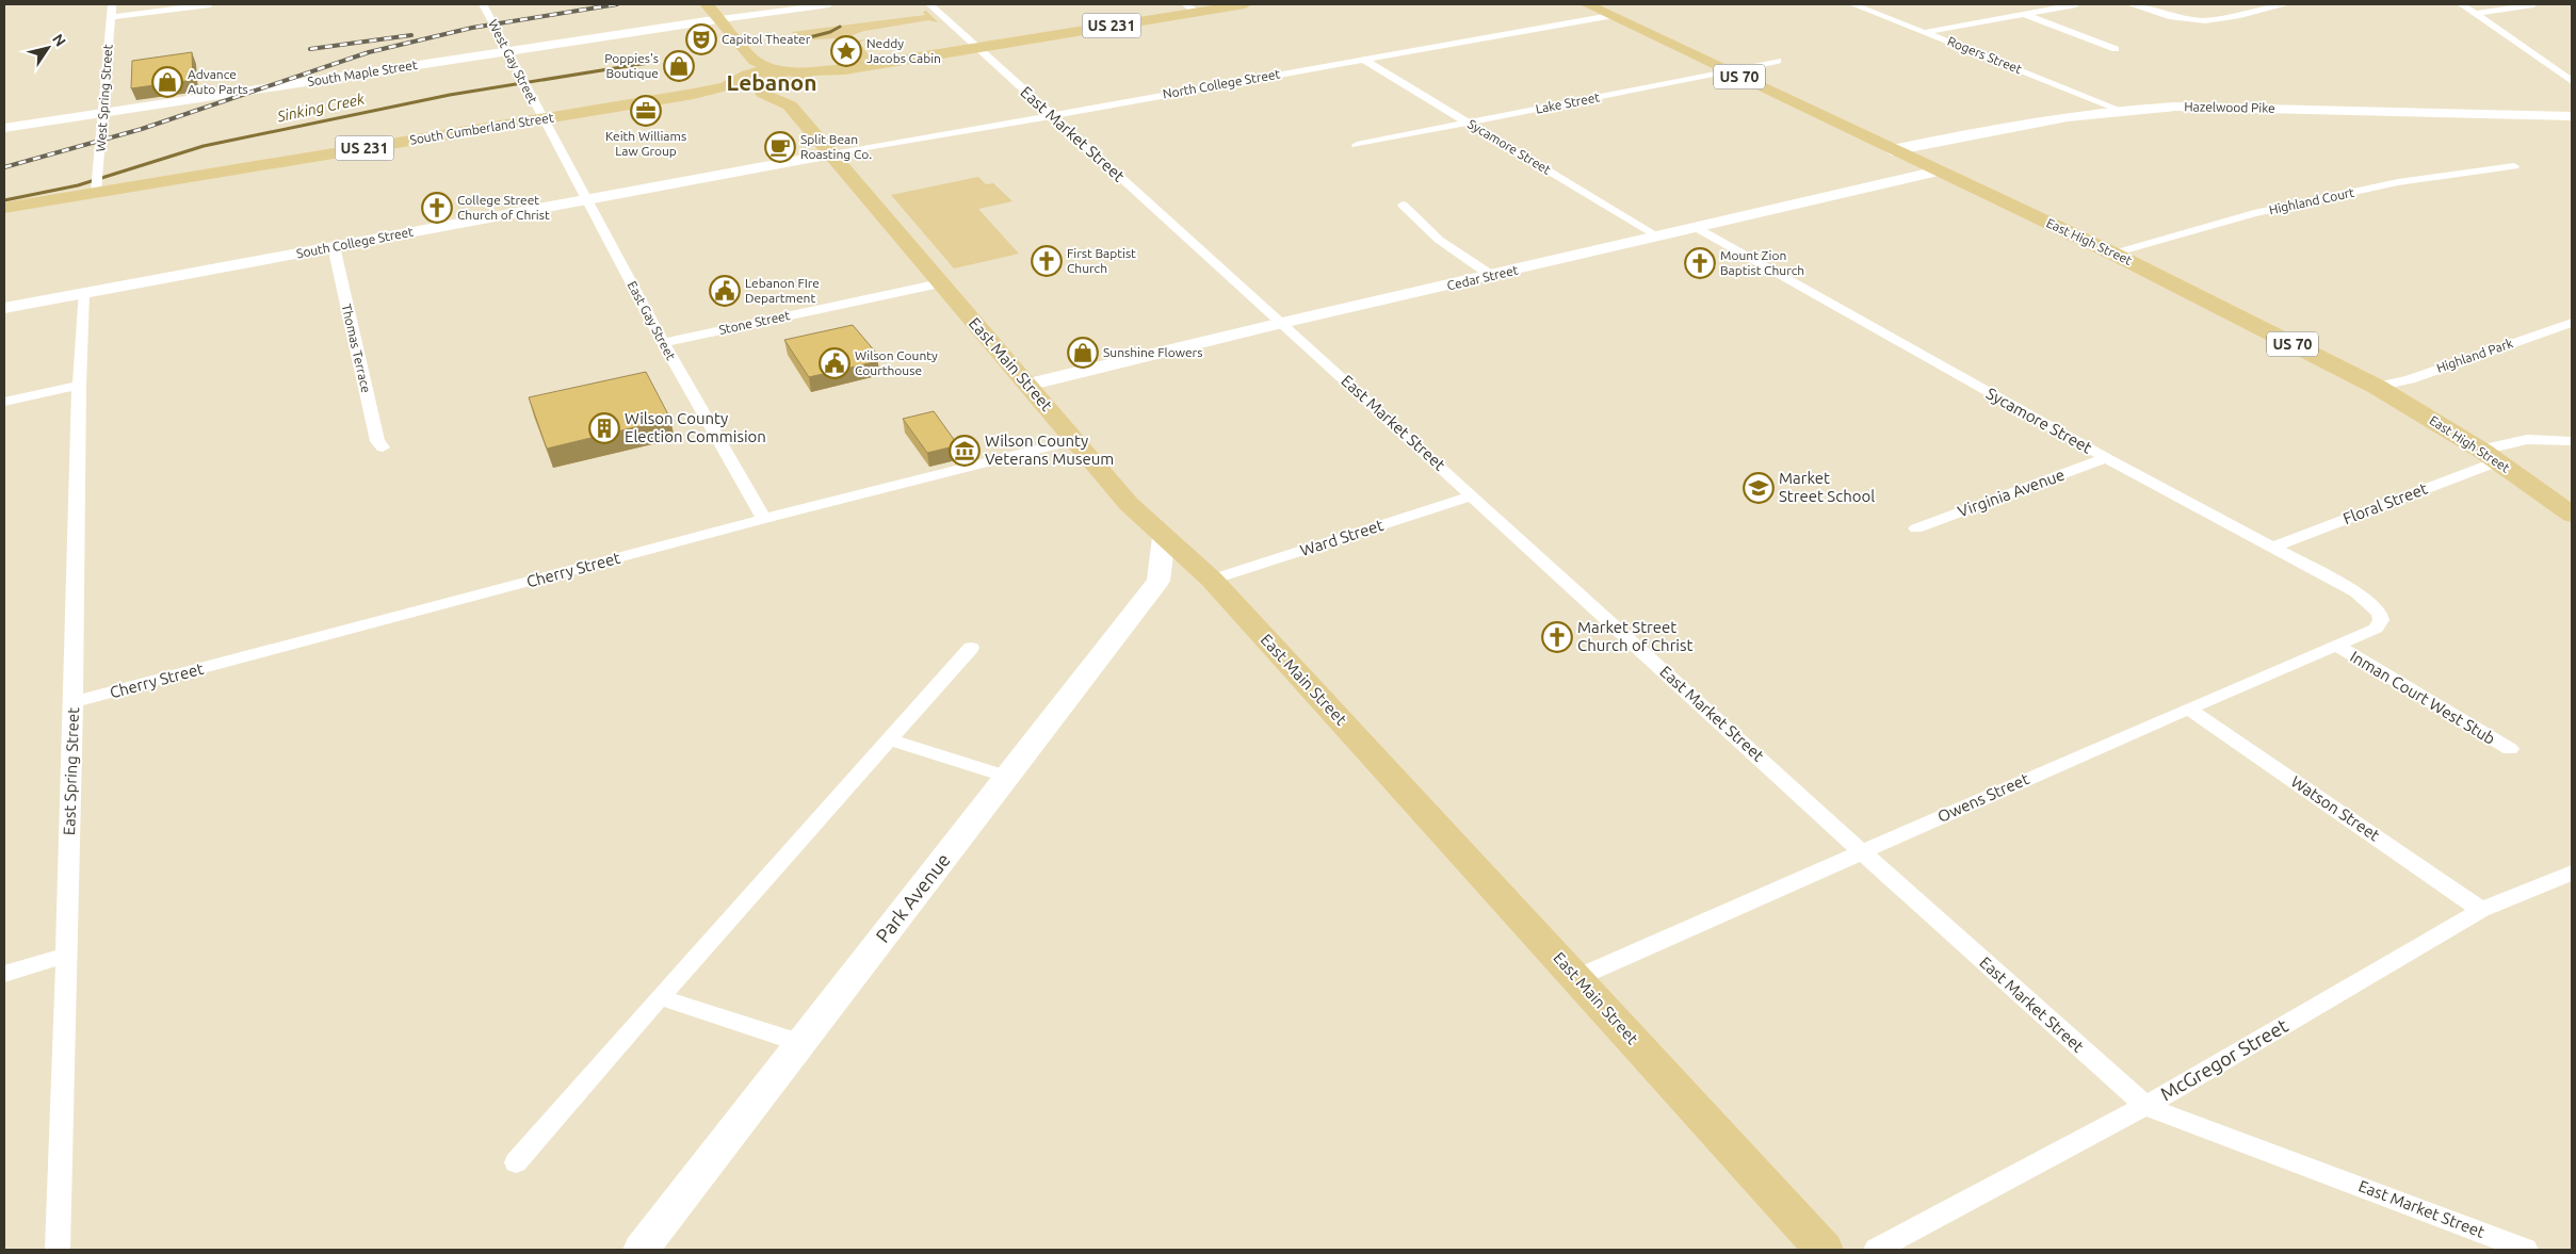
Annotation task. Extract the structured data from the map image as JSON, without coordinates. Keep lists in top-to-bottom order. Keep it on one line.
{"streets":{"main road":["US 231","US 70","South Cumberland Street","East High Street","East Main Street"],"street":["Rogers Street","West Gay Street","South Maple Street","North College Street","West Spring Street","Lake Street","Hazelwood Pike","East Market Street","Sycamore Street","Highland Court","South College Street","Cedar Street","East Gay Street","Stone Street","Thomas Terrace","Highland Park","Virginia Avenue","Floral Street","Ward Street","Cherry Street","Inman Court West Stub","East Spring Street","Owens Street","Watson Street","Park Avenue","McGregor Street"]},"crossings":[["US 231","South Cumberland Street"],["US 231","East Market Street"],["US 231","East Main Street"],["Rogers Street","Hazelwood Pike"],["West Gay Street","South Maple Street"],["West Gay Street","South Cumberland Street"],["West Gay Street","East Gay Street"],["South Maple Street","West Spring Street"],["North College Street","East Market Street"],["North College Street","Sycamore Street"],["North College Street","East High Street"],["North College Street","South College Street"],["North College Street","East Main Street"],["West Spring Street","South Cumberland Street"],["Lake Street","Sycamore Street"],["Lake Street","East High Street"],["Hazelwood Pike","East High Street"],["South Cumberland Street","East Gay Street"],["East Market Street","Cedar Street"],["East Market Street","Ward Street"],["East Market Street","Owens Street"],["East Market Street","McGregor Street"],["Sycamore Street","Cedar Street"],["Sycamore Street","Virginia Avenue"],["Sycamore Street","Floral Street"],["Sycamore Street","Owens Street"],["Highland Court","East High Street"],["East High Street","Cedar Street"],["East High Street","Highland Park"],["East High Street","Floral Street"],["South College Street","East Gay Street"],["South College Street","Thomas Terrace"],["South College Street","East Main Street"],["South College Street","East Spring Street"],["Cedar Street","East Main Street"],["East Gay Street","Stone Street"],["East Gay Street","Cherry Street"],["Stone Street","East Main Street"],["East Main Street","Ward Street"],["East Main Street","Cherry Street"],["East Main Street","Owens Street"],["East Main Street","Park Avenue"],["Cherry Street","East Spring Street"],["Inman Court West Stub","Owens Street"],["Owens Street","Watson Street"],["Watson Street","McGregor Street"]],"districts":["Lebanon"],"water":["Sinking Creek"],"places":{"theatre":["Capitol Theater"],"place":["Neddy Jacobs Cabin"],"shop":["Poppies's Boutique","Advance Auto Parts","Sunshine Flowers"],"office":["Keith Williams Law Group"],"cafe":["Split Bean Roasting Co."],"church":["College Street Church of Christ","First Baptist Church","Mount Zion Baptist Church","Market Street Church of Christ"],"public building":["Lebanon FIre Department","Wilson County Courthouse"],"building":["Wilson County Election Commision"],"museum":["Wilson County Veterans Museum"],"school or university":["Market Street School"]},"north":"top right"}
